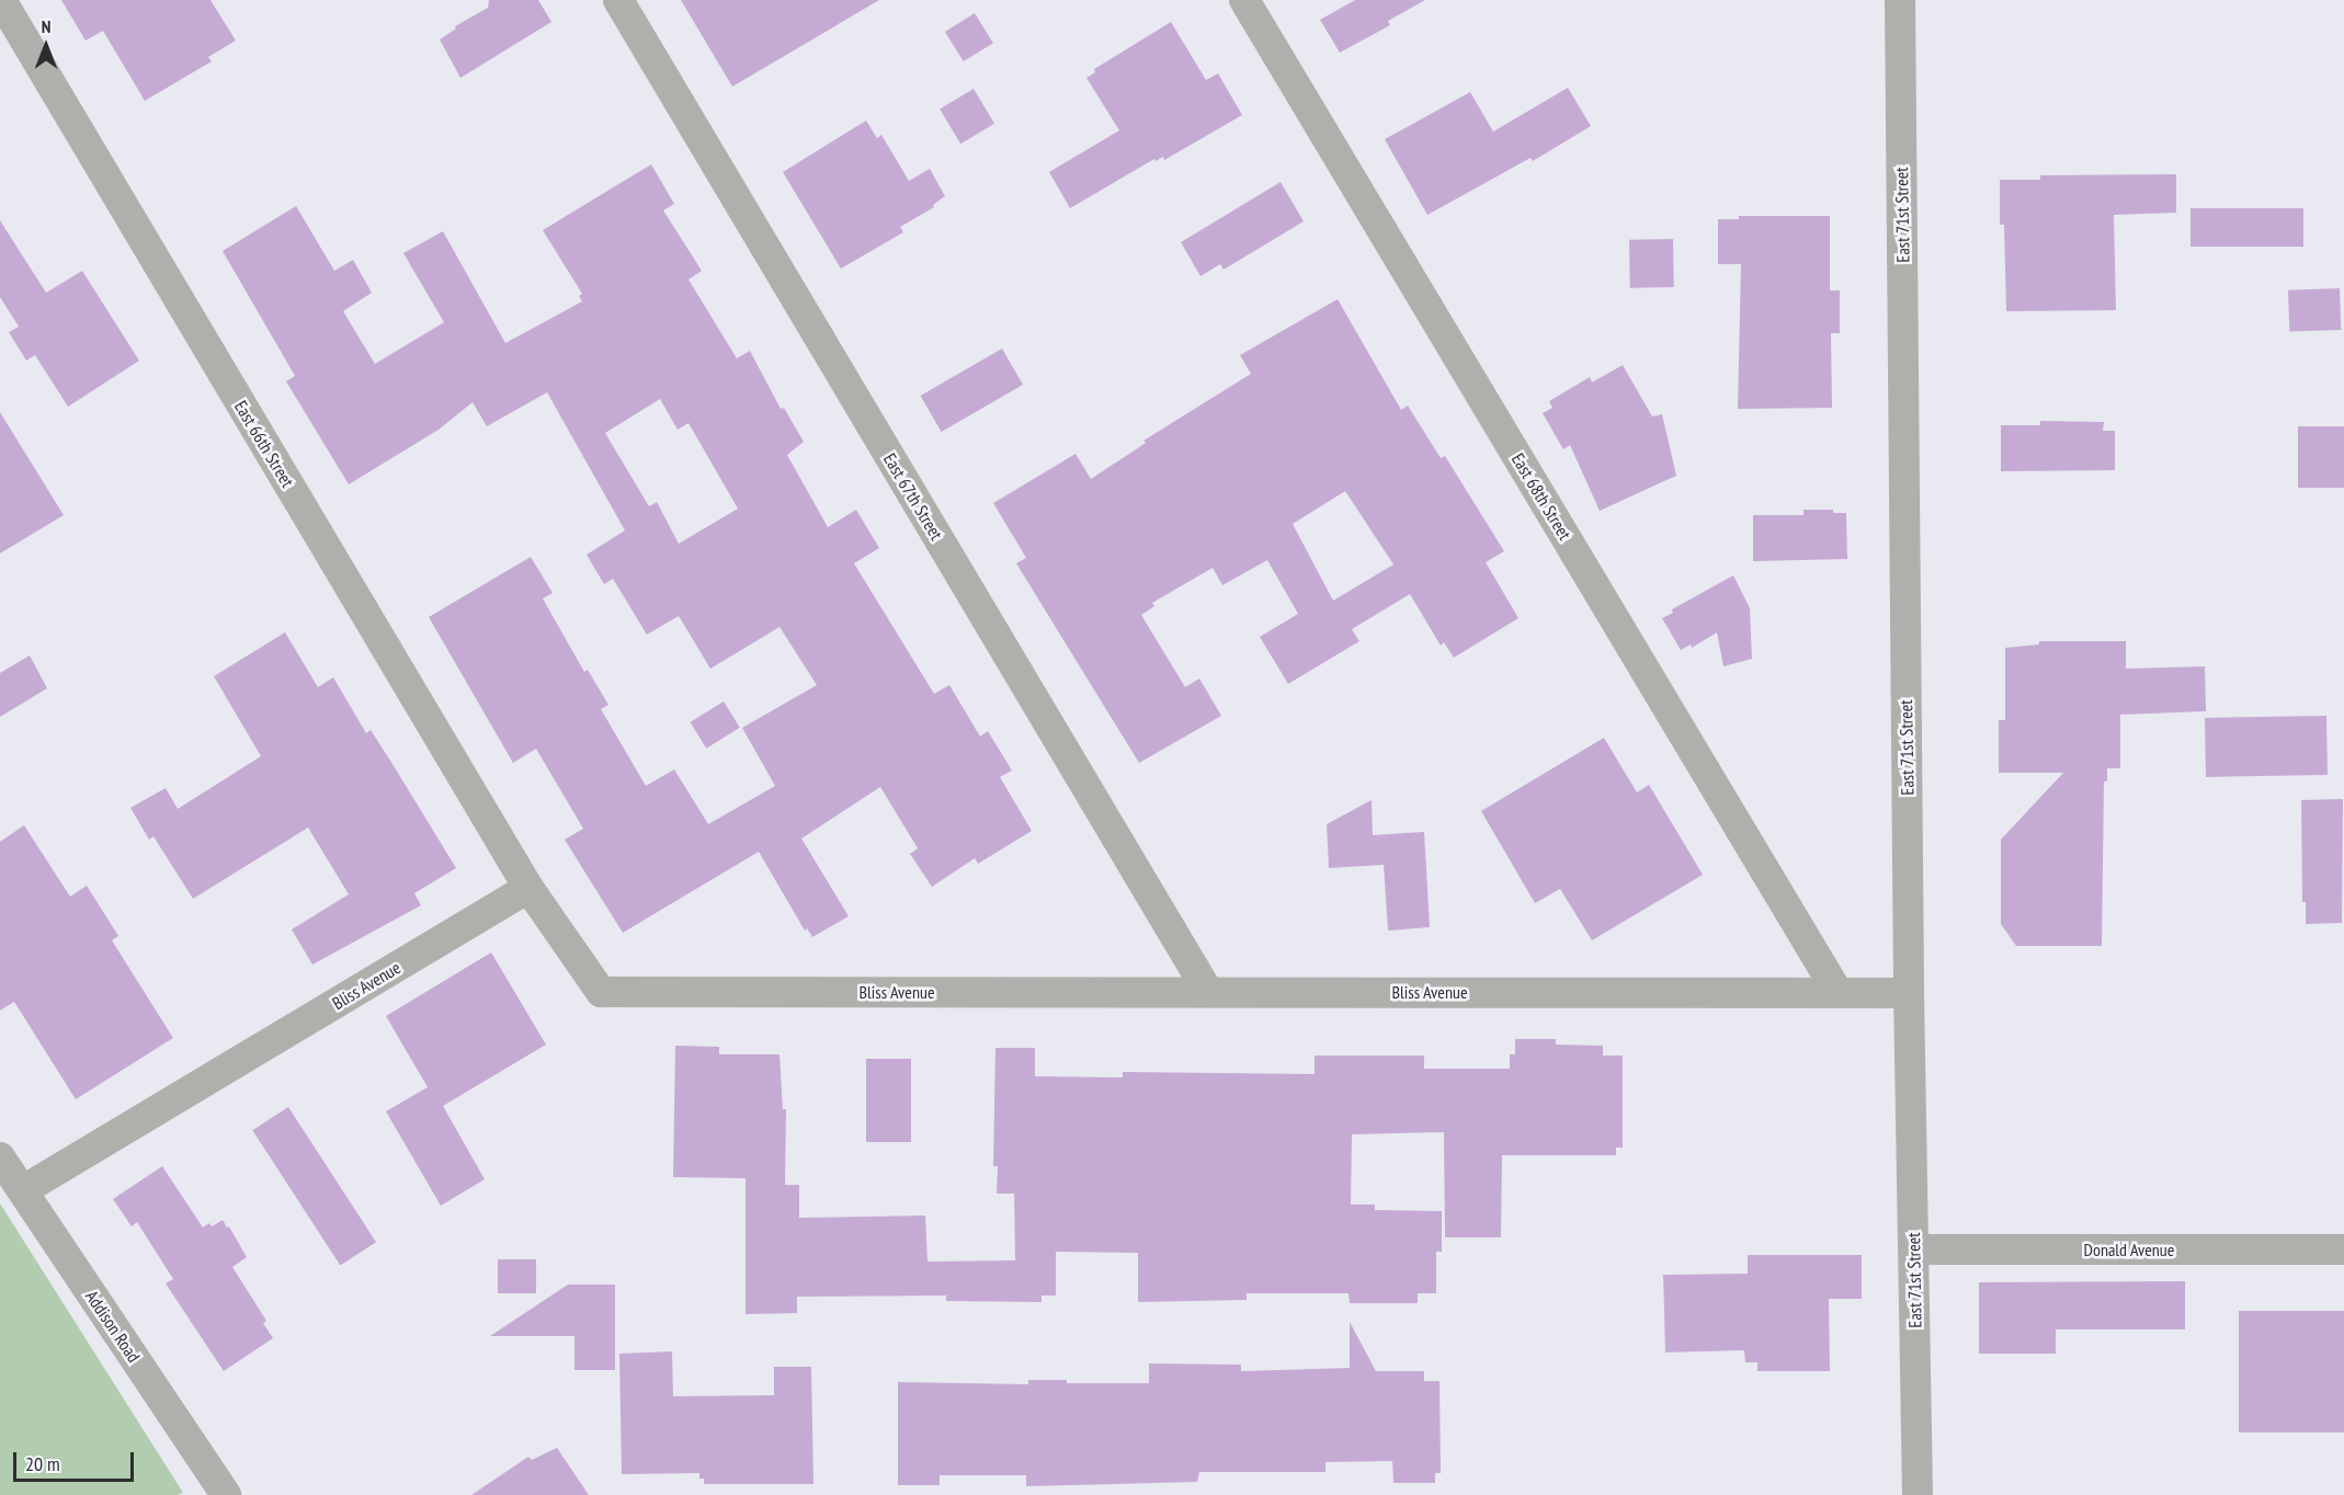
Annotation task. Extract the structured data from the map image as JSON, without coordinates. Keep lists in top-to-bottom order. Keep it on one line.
{"streets":{"street":["East 71st Street","East 66th Street","East 67th Street","East 68th Street","Bliss Avenue","Donald Avenue","Addison Road"]},"crossings":[["East 71st Street","Bliss Avenue"],["East 71st Street","Donald Avenue"],["East 66th Street","Bliss Avenue"],["East 67th Street","Bliss Avenue"],["East 68th Street","Bliss Avenue"],["Bliss Avenue","Addison Road"]],"scale_bar":"20 m","north":"top"}
